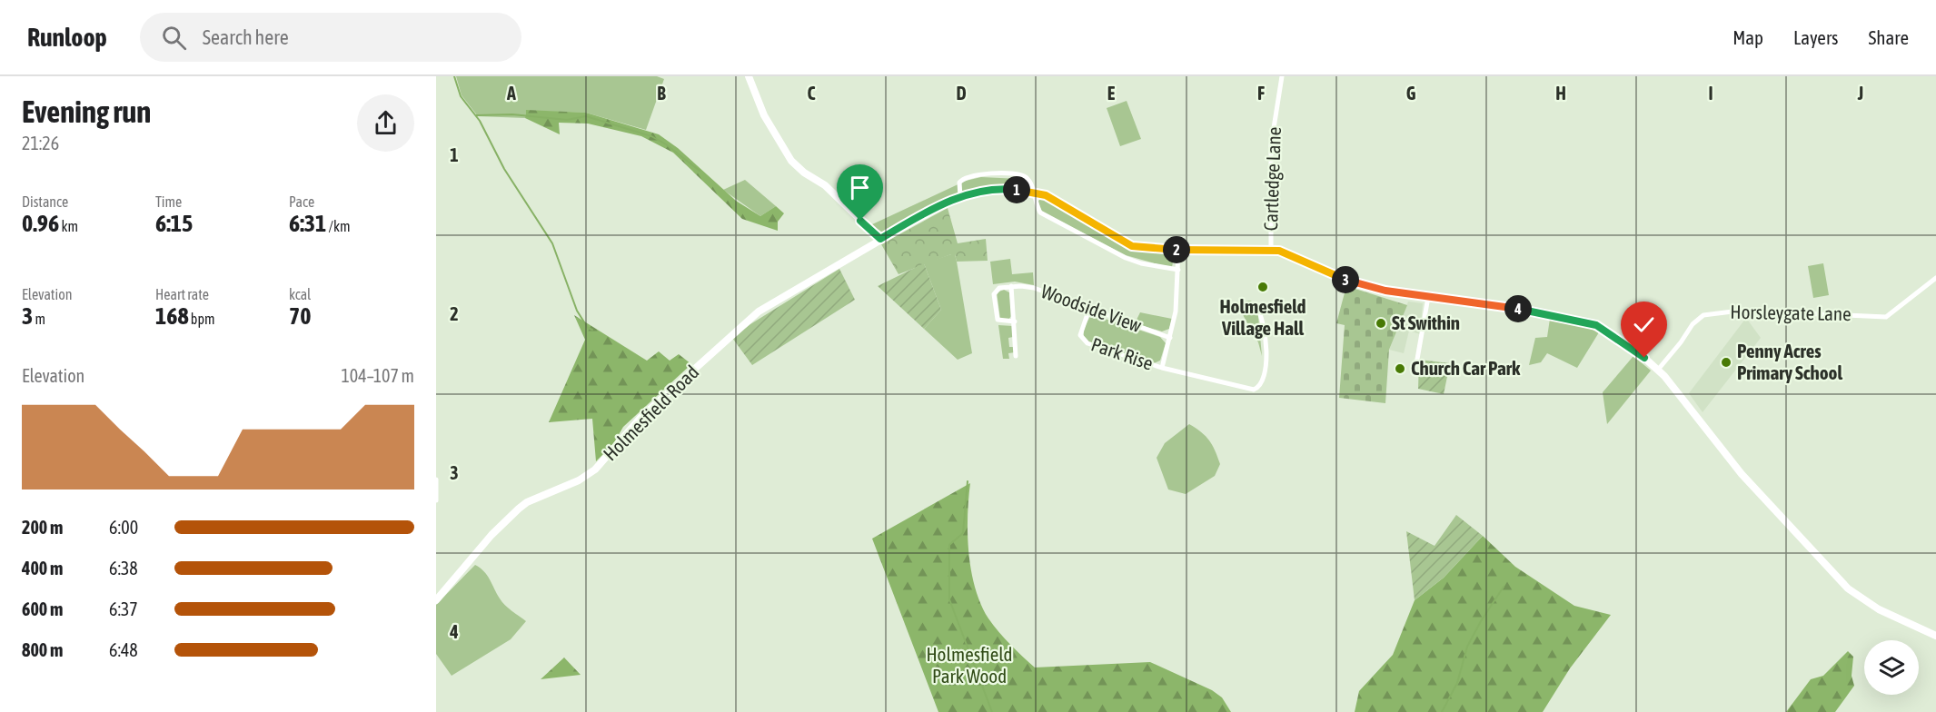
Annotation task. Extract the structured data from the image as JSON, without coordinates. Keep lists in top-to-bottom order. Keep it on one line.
{"streets":{"main road":["Holmesfield Road"],"street":["Cartledge Lane","Woodside View","Horsleygate Lane","Park Rise"]},"crossings":[["Cartledge Lane","Holmesfield Road"],["Woodside View","Park Rise"],["Horsleygate Lane","Holmesfield Road"]],"parks":["Holmesfield Park Wood"],"places":["Holmesfield Village Hall","St Swithin","Penny Acres Primary School","Church Car Park"],"page":{"header":"Runloop","search":"Search here","nav":["Map","Layers","Share"],"heading":["Evening run","21:26"],"stats":[["Distance","0.96 km"],["Time","6:15"],["Pace","6:31 /km"],["Elevation","3 m"],["Heart rate","168 bpm"],["kcal","70"]],"pins":["1","2","3","4"],"chart":["Elevation","104–107 m"],"list":[{"name":"200 m","note":"6:00"},{"name":"400 m","note":"6:38"},{"name":"600 m","note":"6:37"},{"name":"800 m","note":"6:48"}]},"grid":{"columns":["A","B","C","D","E","F","G","H","I","J"],"rows":["1","2","3","4"]}}
